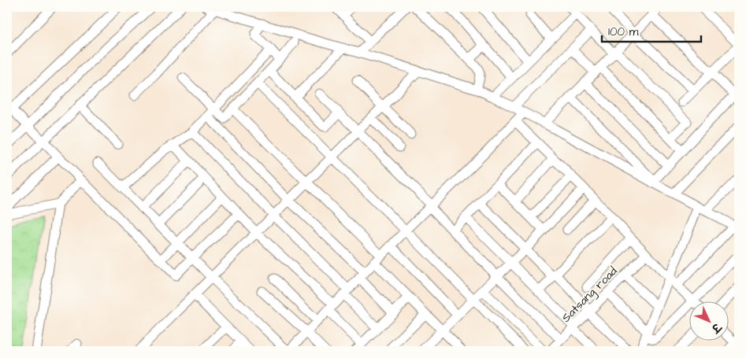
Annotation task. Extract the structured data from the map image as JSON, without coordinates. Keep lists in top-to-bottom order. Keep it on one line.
{"streets":{"street":["Satsang road"]},"scale_bar":"100 m","north":"bottom right"}
